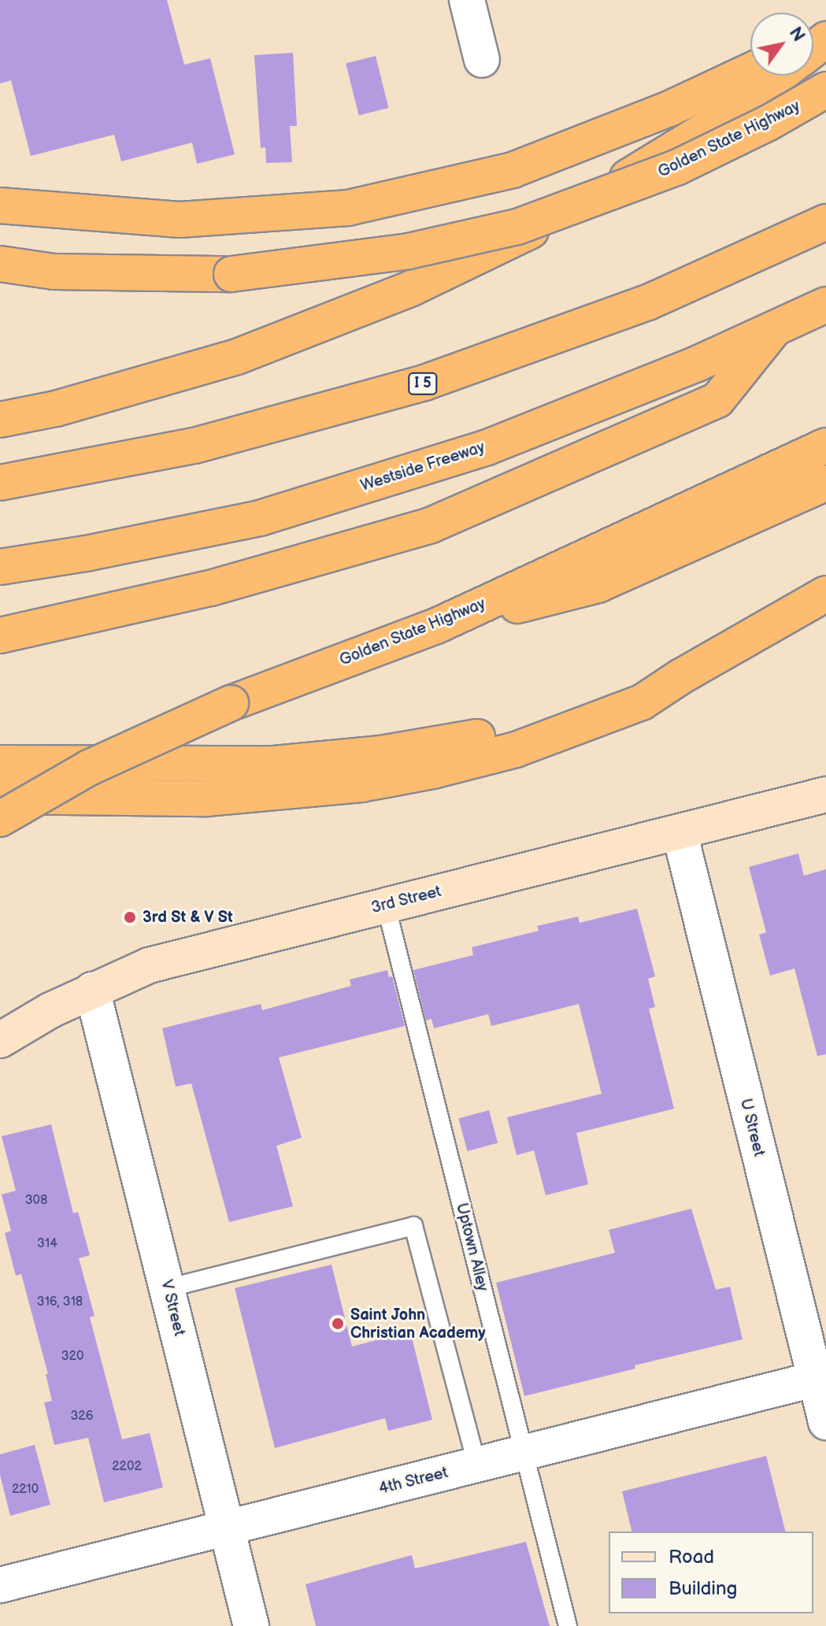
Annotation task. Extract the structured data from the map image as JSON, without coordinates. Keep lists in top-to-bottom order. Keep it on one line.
{"streets":{"highway":["Golden State Highway","I 5","Westside Freeway"],"street":["3rd Street","U Street","V Street","4th Street"],"lane":["Uptown Alley"]},"crossings":[["3rd Street","U Street"],["3rd Street","Uptown Alley"],["3rd Street","V Street"],["U Street","4th Street"],["Uptown Alley","4th Street"],["V Street","4th Street"]],"places":["3rd St & V St","Saint John Christian Academy"],"house_numbers":["308","314","316, 318","320","326","2202","2210"],"legend":["Road","Building"],"north":"top right"}
